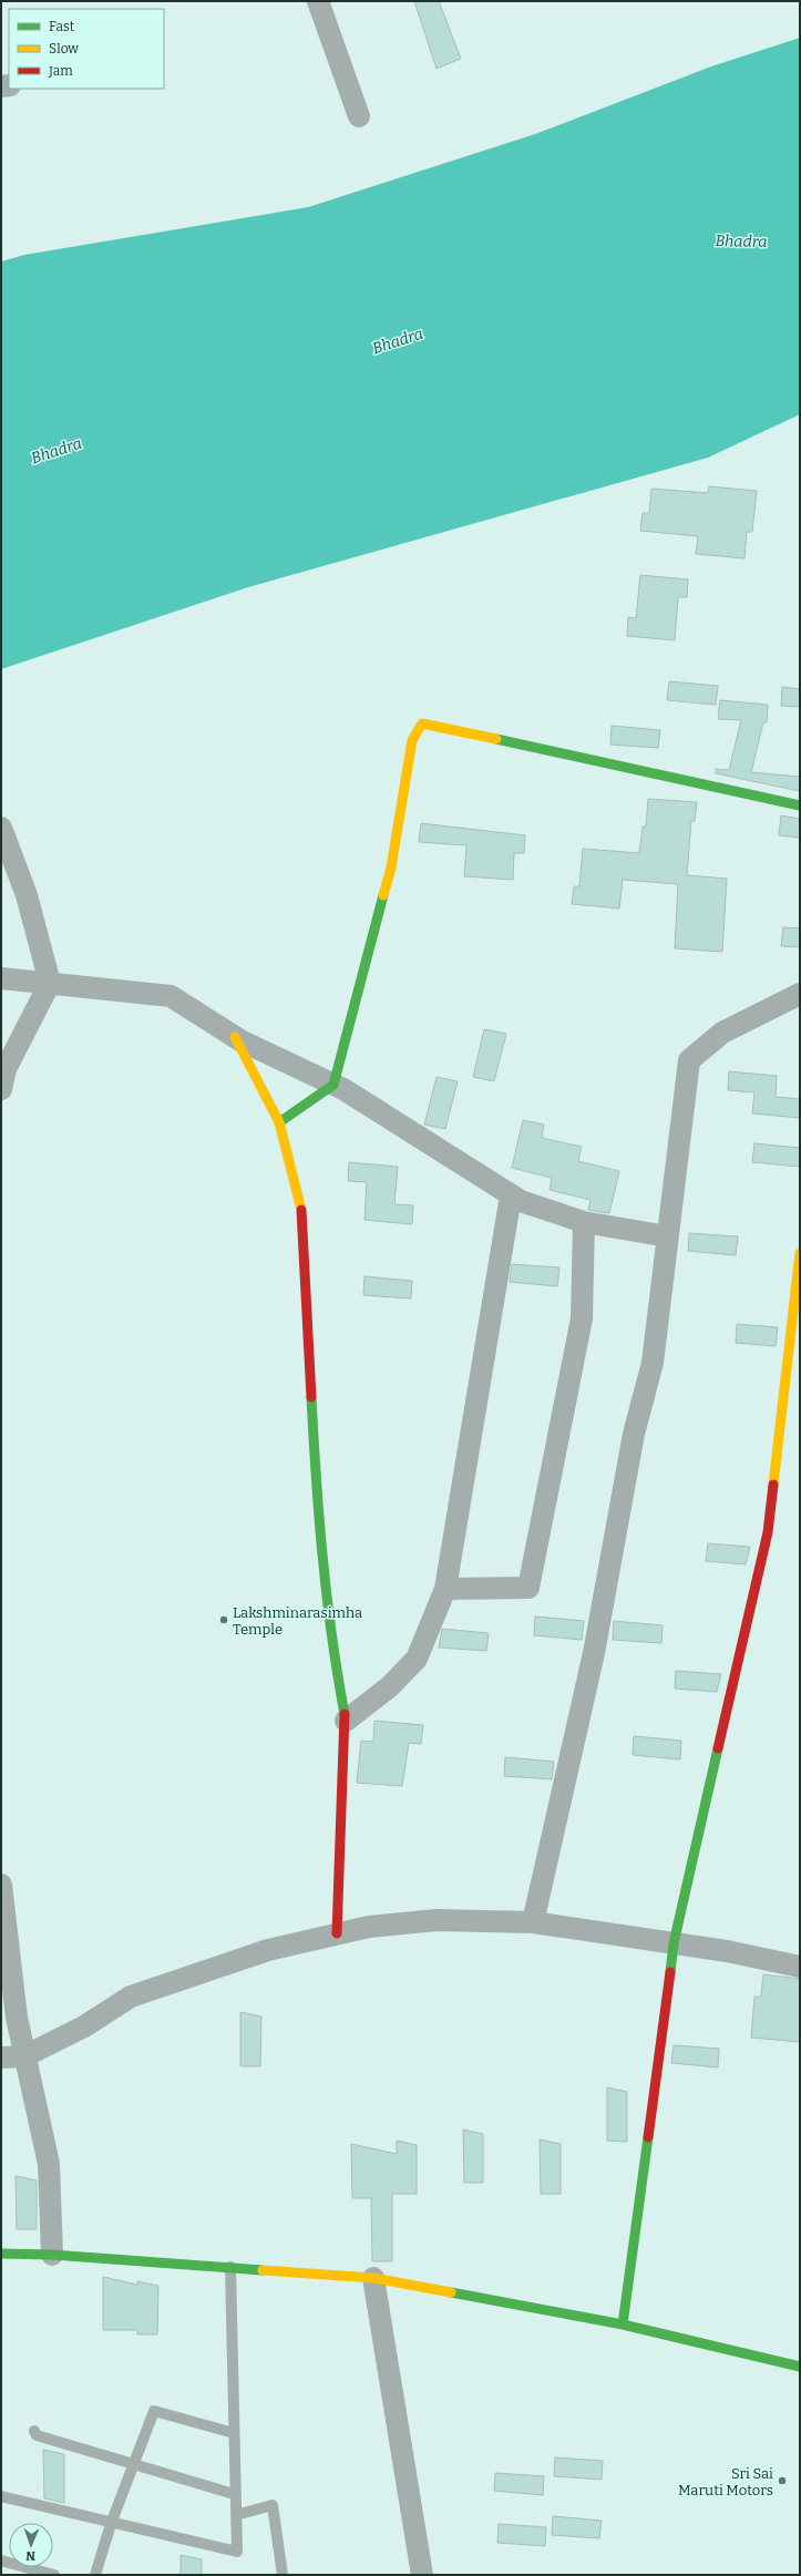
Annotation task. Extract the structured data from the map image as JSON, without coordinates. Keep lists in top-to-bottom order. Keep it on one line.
{"water":["Bhadra"],"places":["Lakshminarasimha Temple","Sri Sai Maruti Motors"],"legend":["Fast","Slow","Jam"],"north":"bottom"}
